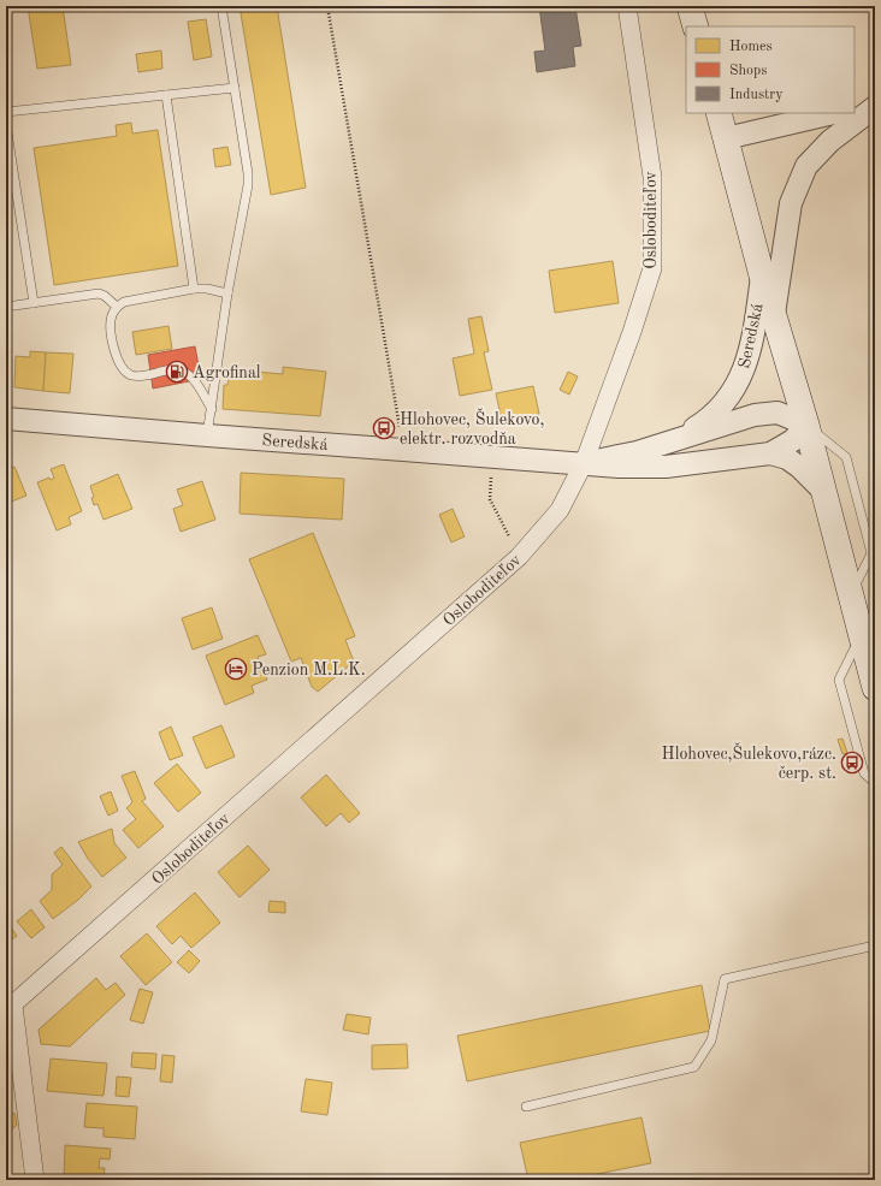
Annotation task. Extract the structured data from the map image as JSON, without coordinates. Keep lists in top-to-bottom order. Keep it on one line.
{"streets":{"street":["Osloboditeľov","Seredská"]},"crossings":[["Osloboditeľov","Seredská"]],"places":{"fuel station":["Agrofinal"],"bus stop":["Hlohovec, Šulekovo, elektr. rozvodňa","Hlohovec,Šulekovo,rázc. čerp. st."],"hotel":["Penzion M.L.K."]},"legend":["Homes","Shops","Industry"]}
